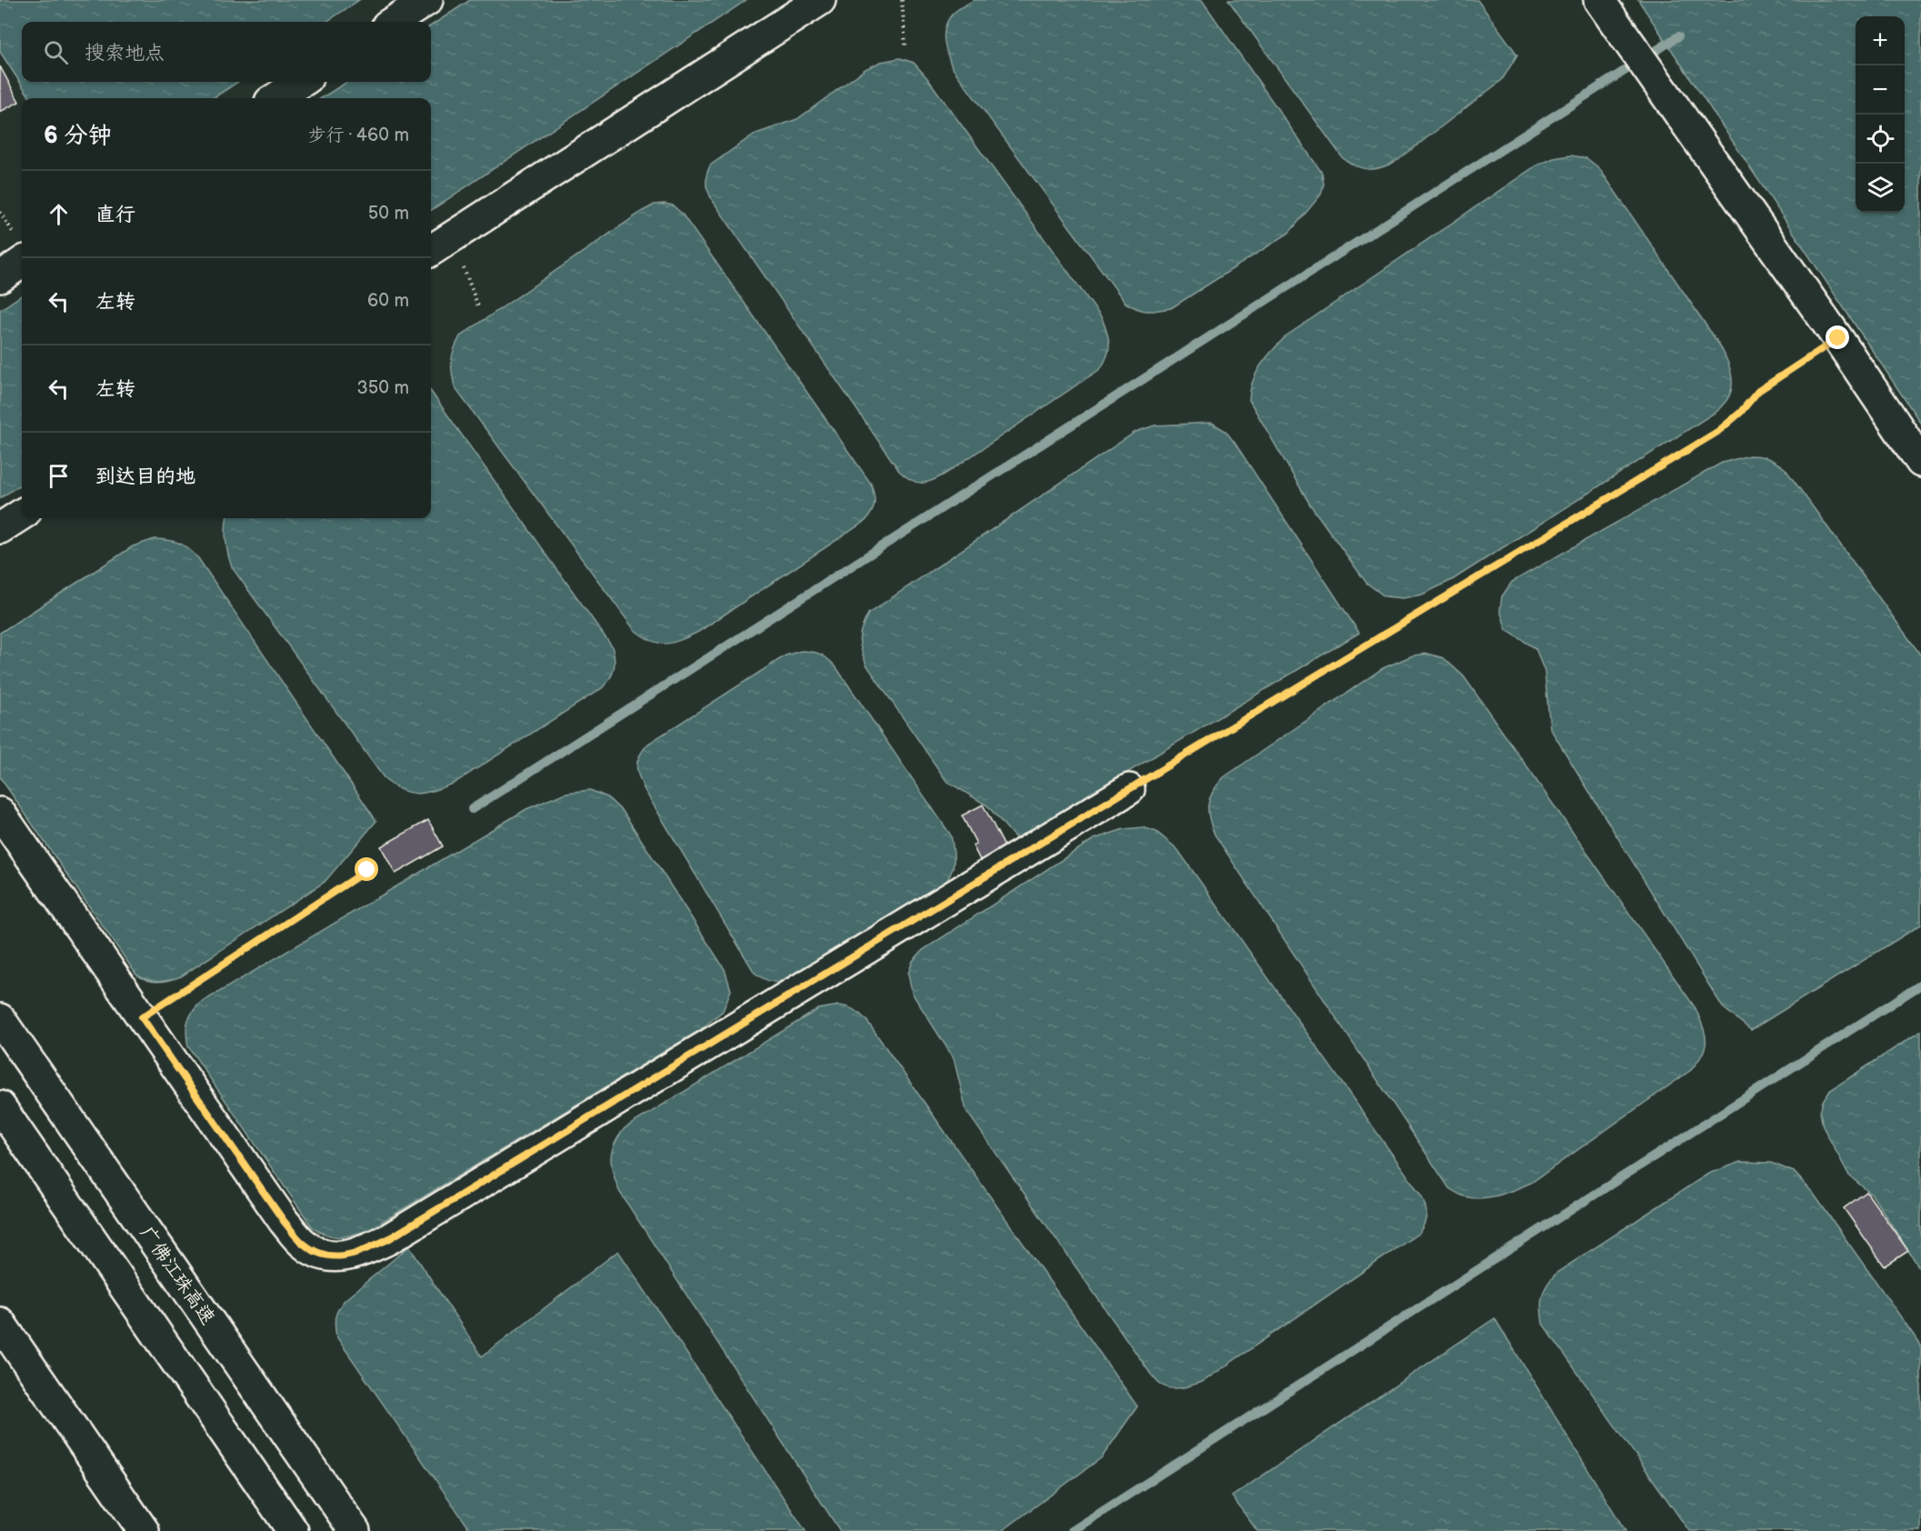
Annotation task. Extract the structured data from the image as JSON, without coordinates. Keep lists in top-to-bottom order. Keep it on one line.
{"streets":{"main road":["广佛江珠高速"]},"page":{"map_buttons":["+","−"],"search":"搜索地点","heading":["6 分钟","步行 · 460 m"],"list":[["直行","50 m"],["左转","60 m"],["左转","350 m"],"到达目的地"]}}
